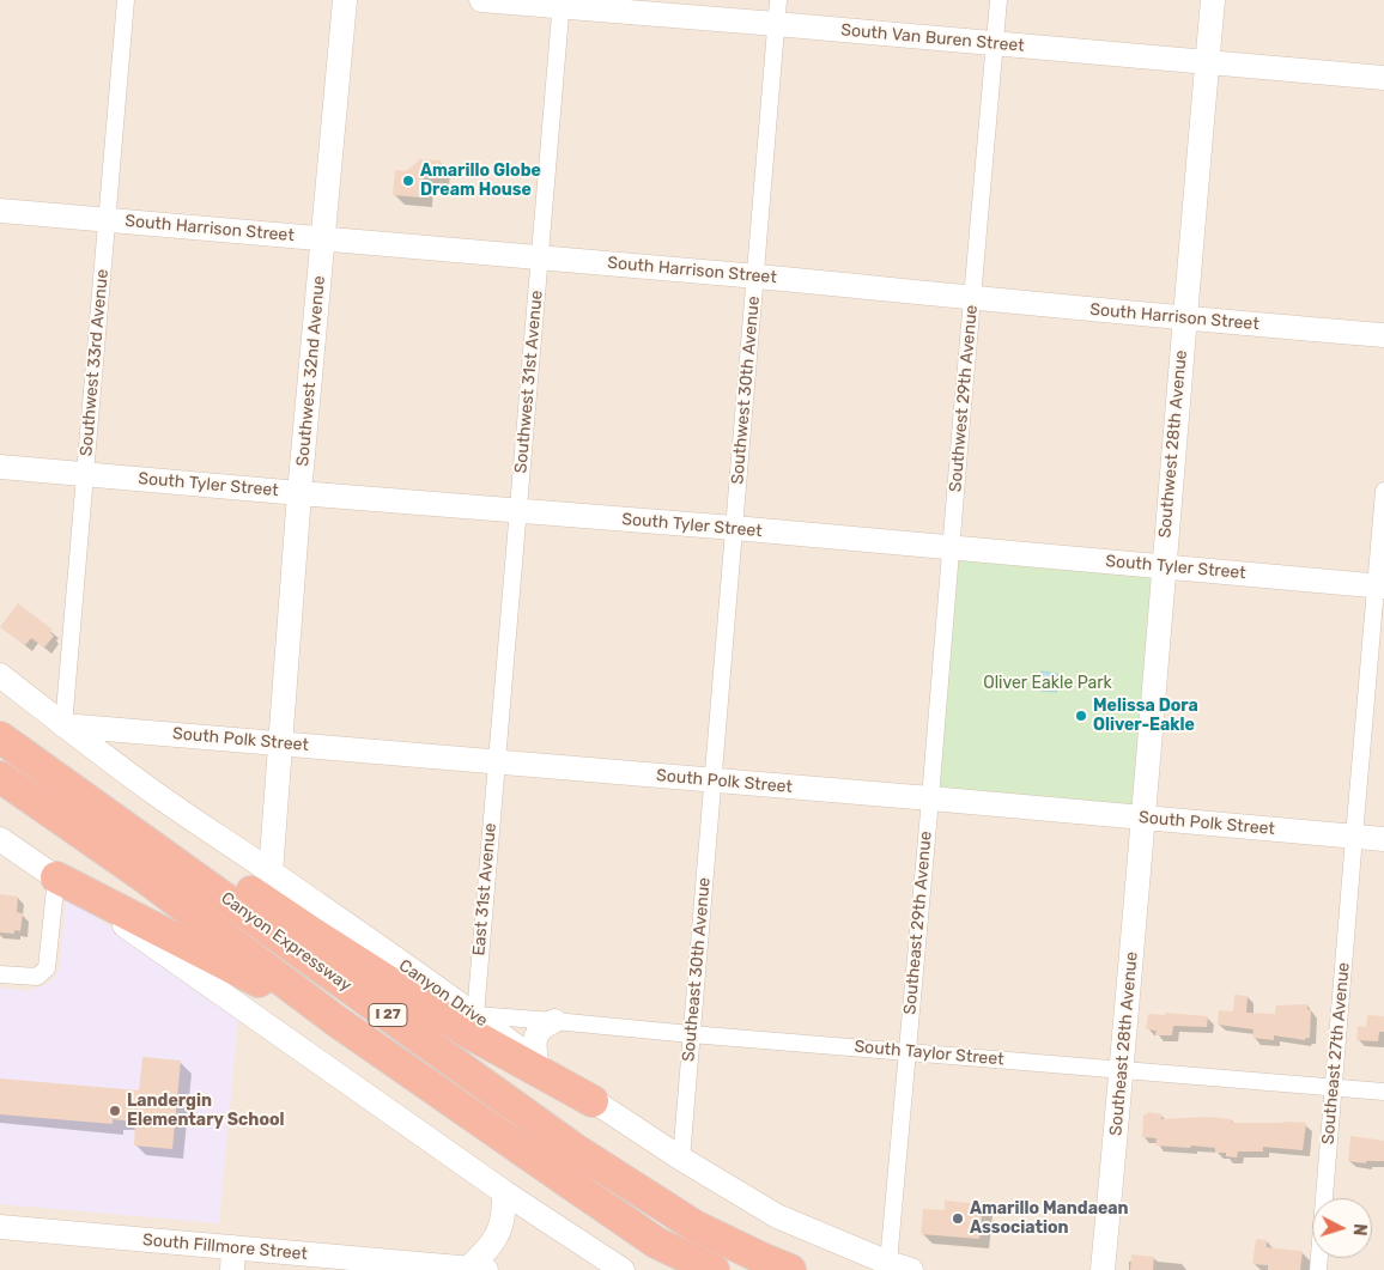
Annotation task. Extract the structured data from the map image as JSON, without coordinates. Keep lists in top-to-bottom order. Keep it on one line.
{"streets":{"highway":["Canyon Expressway","I 27"],"main road":["South Van Buren Street","South Harrison Street","Southwest 32nd Avenue","Southwest 28th Avenue","South Tyler Street","South Polk Street","Canyon Drive","Southeast 28th Avenue","South Fillmore Street"],"street":["Southwest 33rd Avenue","Southwest 31st Avenue","Southwest 30th Avenue","Southwest 29th Avenue","East 31st Avenue","Southeast 29th Avenue","Southeast 30th Avenue","South Taylor Street","Southeast 27th Avenue"]},"crossings":[["South Van Buren Street","Southwest 31st Avenue"],["South Van Buren Street","Southwest 30th Avenue"],["South Van Buren Street","Southwest 29th Avenue"],["South Van Buren Street","Southwest 28th Avenue"],["South Harrison Street","Southwest 33rd Avenue"],["South Harrison Street","Southwest 32nd Avenue"],["South Harrison Street","Southwest 31st Avenue"],["South Harrison Street","Southwest 30th Avenue"],["South Harrison Street","Southwest 29th Avenue"],["South Harrison Street","Southwest 28th Avenue"],["Southwest 33rd Avenue","South Tyler Street"],["Southwest 33rd Avenue","South Polk Street"],["Southwest 33rd Avenue","Canyon Drive"],["Southwest 32nd Avenue","South Tyler Street"],["Southwest 32nd Avenue","South Polk Street"],["Southwest 32nd Avenue","Canyon Drive"],["Southwest 31st Avenue","South Tyler Street"],["Southwest 31st Avenue","South Polk Street"],["Southwest 31st Avenue","East 31st Avenue"],["Southwest 30th Avenue","South Tyler Street"],["Southwest 30th Avenue","South Polk Street"],["Southwest 30th Avenue","Southeast 30th Avenue"],["Southwest 29th Avenue","South Tyler Street"],["Southwest 29th Avenue","South Polk Street"],["Southwest 29th Avenue","Southeast 29th Avenue"],["Southwest 28th Avenue","South Tyler Street"],["Southwest 28th Avenue","South Polk Street"],["Southwest 28th Avenue","Southeast 28th Avenue"],["South Tyler Street","Southeast 27th Avenue"],["South Polk Street","East 31st Avenue"],["South Polk Street","Southeast 29th Avenue"],["South Polk Street","Southeast 30th Avenue"],["South Polk Street","Canyon Drive"],["South Polk Street","Southeast 28th Avenue"],["South Polk Street","Southeast 27th Avenue"],["East 31st Avenue","Canyon Drive"],["East 31st Avenue","South Taylor Street"],["Southeast 29th Avenue","Canyon Drive"],["Southeast 29th Avenue","South Taylor Street"],["Southeast 30th Avenue","Canyon Drive"],["Southeast 30th Avenue","South Taylor Street"],["Canyon Drive","South Taylor Street"],["Southeast 28th Avenue","South Taylor Street"],["South Taylor Street","Southeast 27th Avenue"]],"parks":["Oliver Eakle Park"],"places":["Amarillo Globe Dream House","Melissa Dora Oliver-Eakle","Landergin Elementary School","Amarillo Mandaean Association"],"north":"right"}
